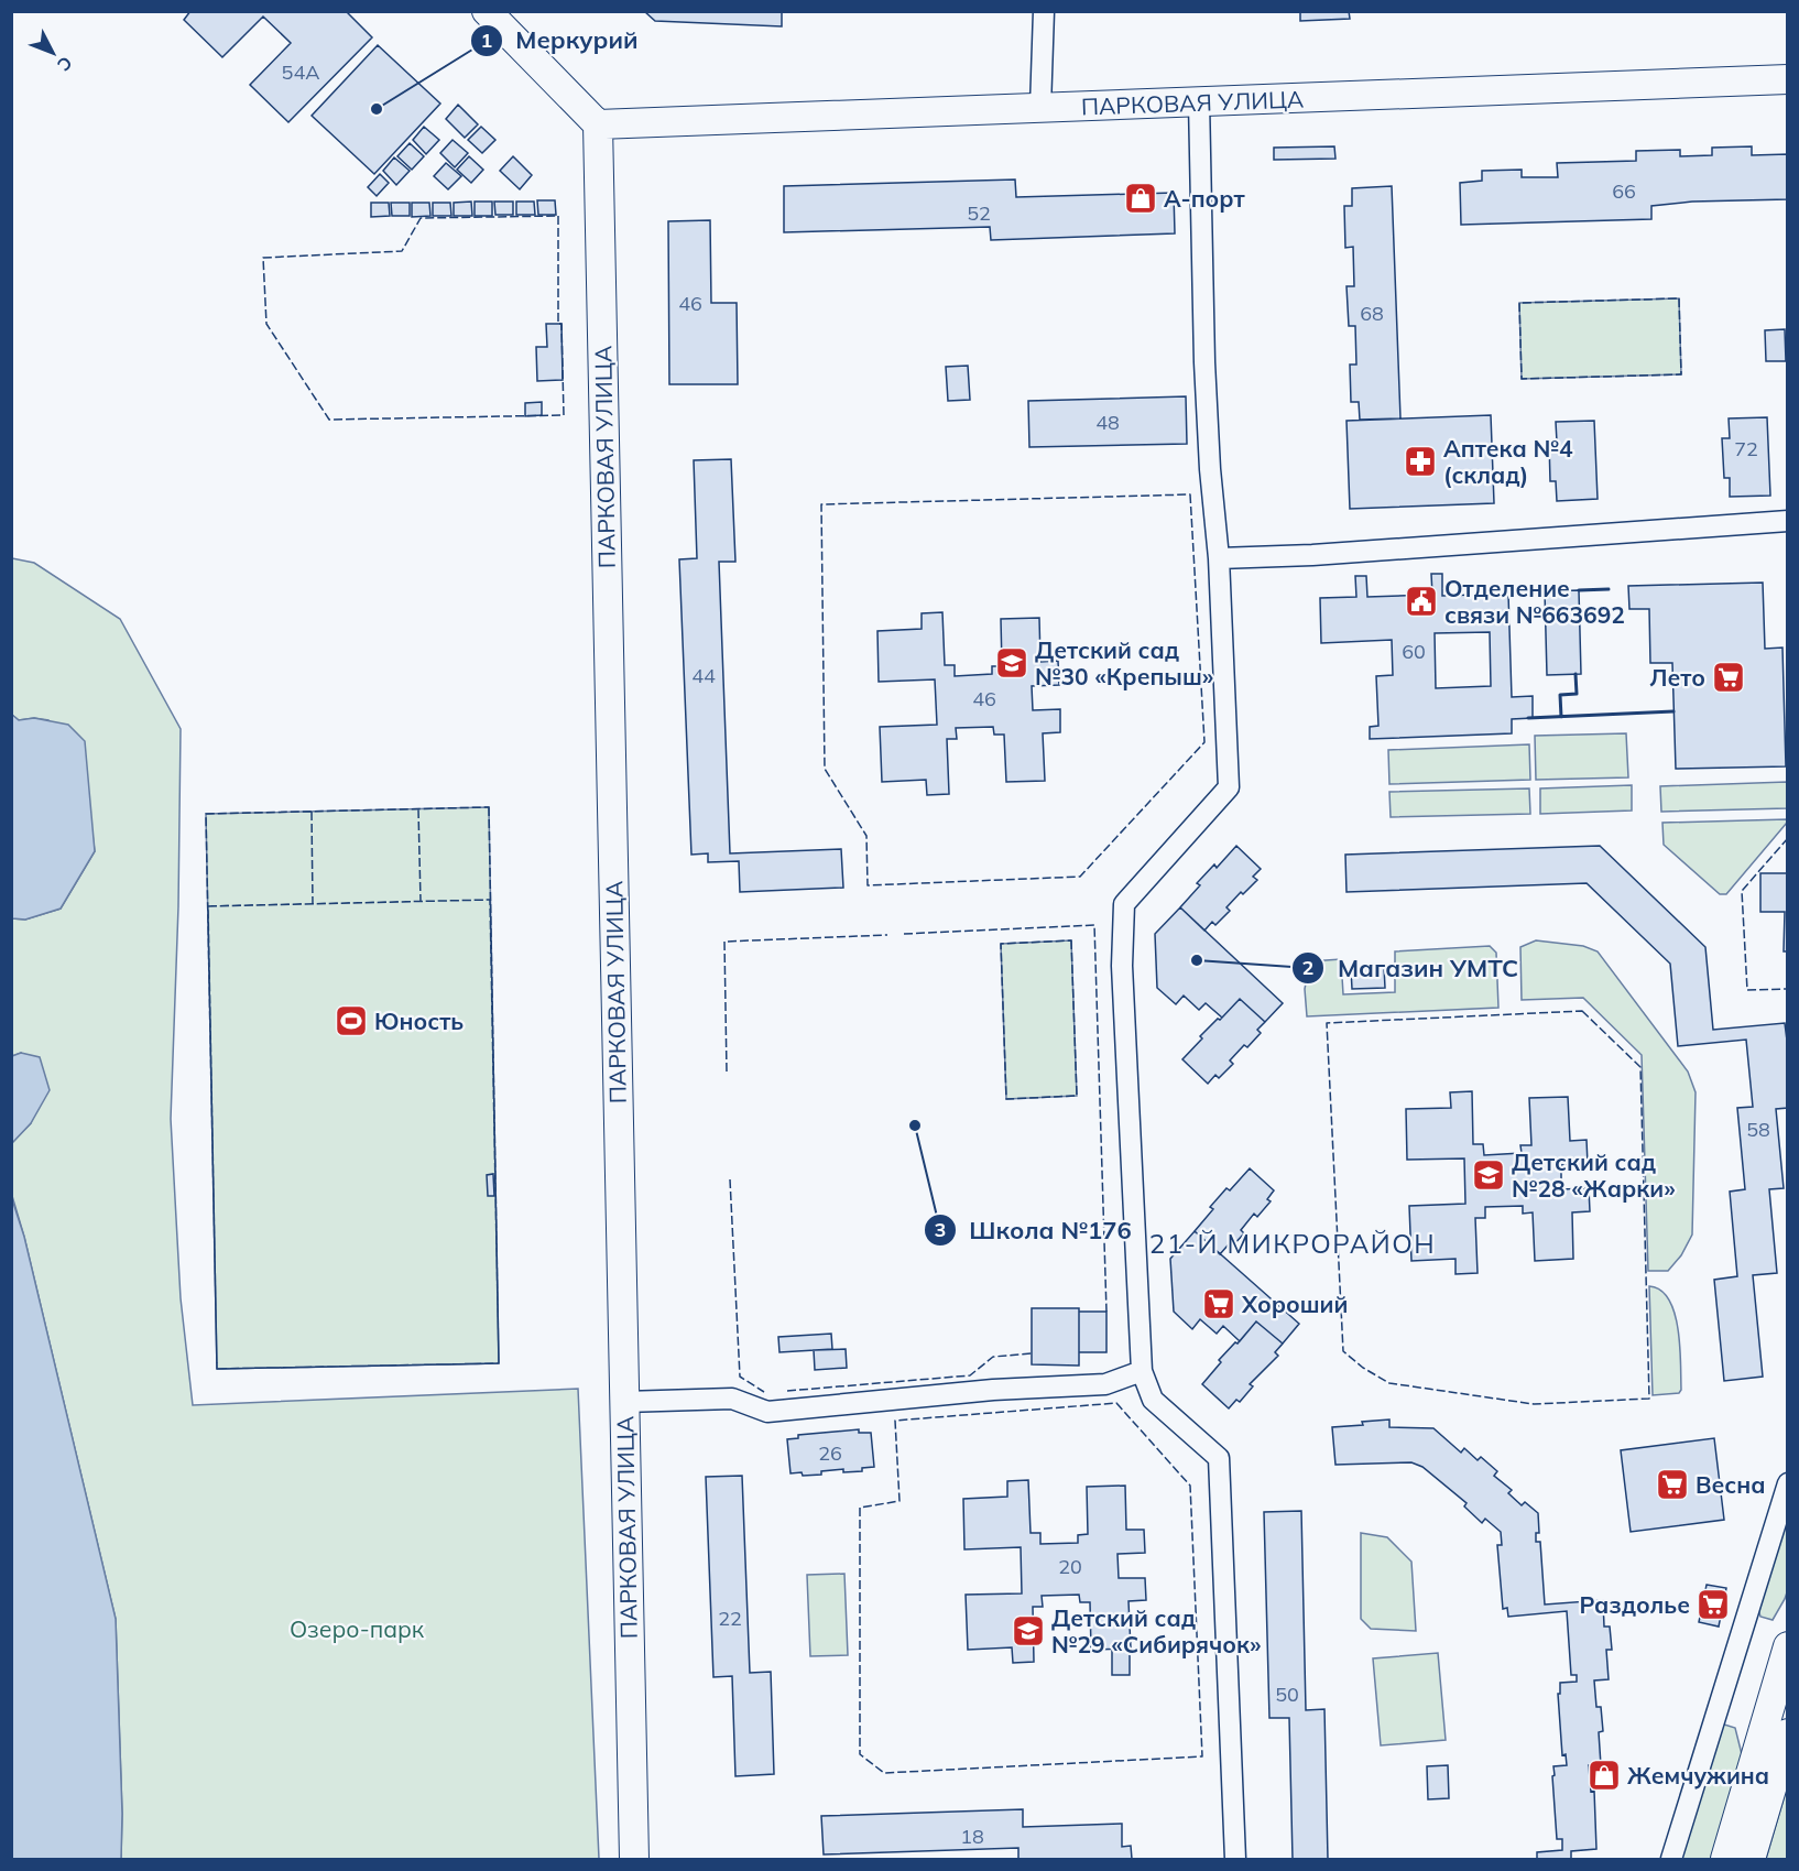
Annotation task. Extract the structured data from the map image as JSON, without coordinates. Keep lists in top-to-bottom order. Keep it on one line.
{"streets":{"street":["ПАРКОВАЯ УЛИЦА"]},"districts":["21-Й МИКРОРАЙОН"],"parks":["Озеро-парк"],"places":{"other":["Меркурий","Магазин УМТС","Школа №176"],"shop":["А-порт","Жемчужина"],"pharmacy":["Аптека №4 (склад)"],"public building":["Отделение связи №663692"],"school or university":["Детский сад №30 «Крепыш»","Детский сад №28 «Жарки»","Детский сад №29 «Сибирячок»"],"supermarket":["Лето","Хороший","Весна","Раздолье"],"sports":["Юность"]},"house_numbers":["54А","66","52","46","68","48","72","60","44","46","58","26","20","22","50","18"],"north":"bottom right"}
